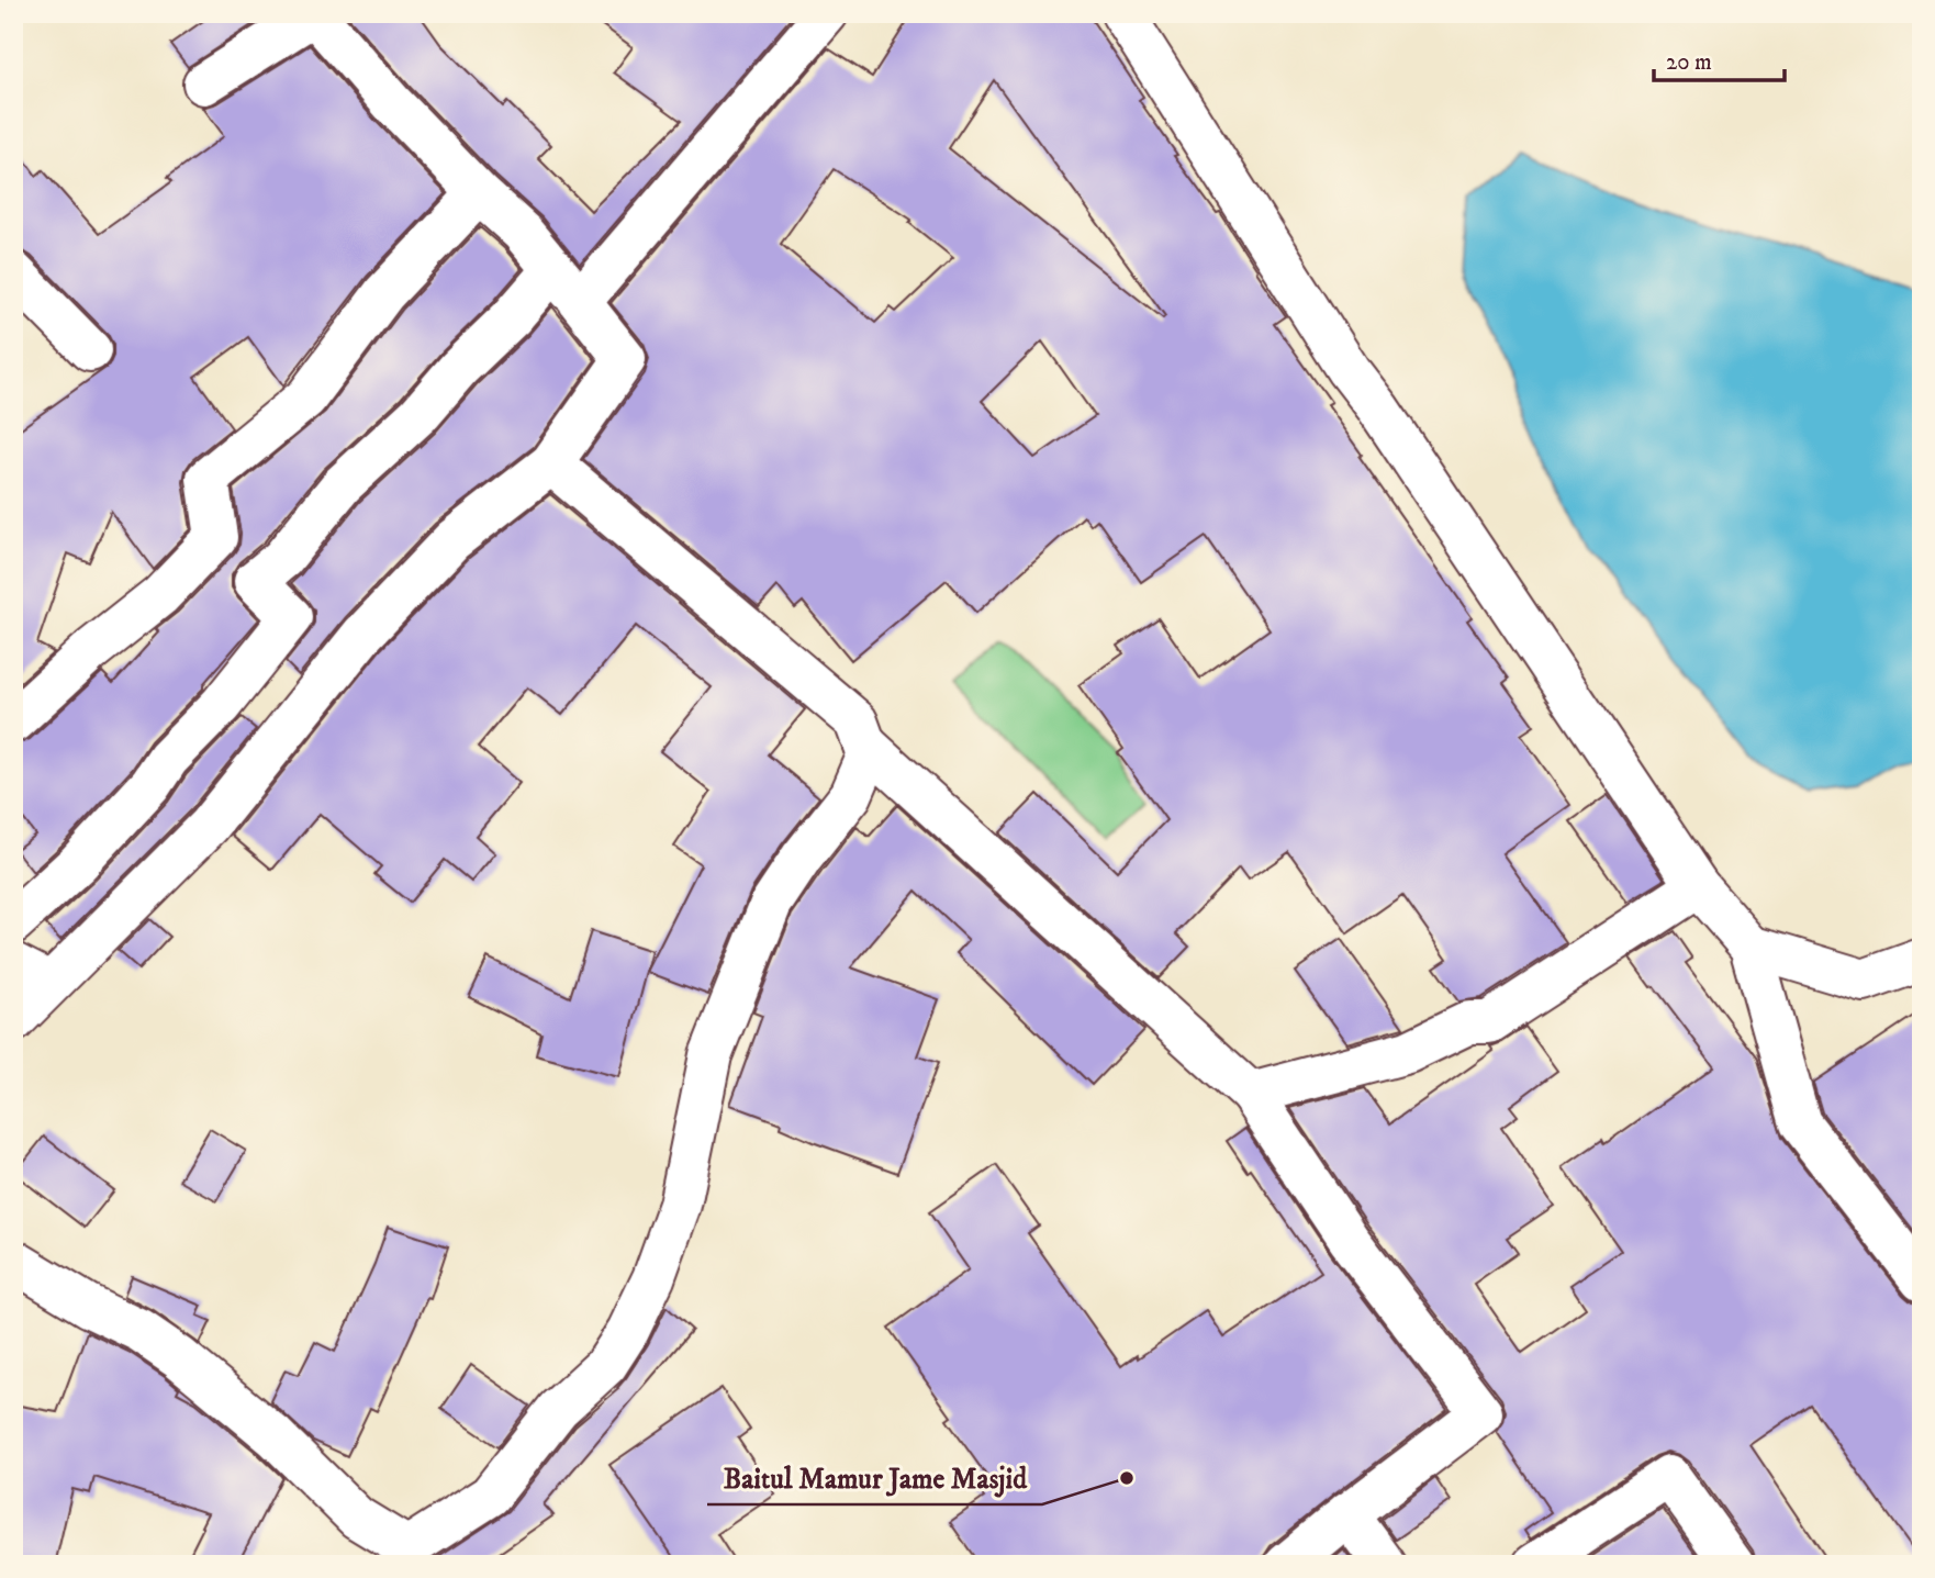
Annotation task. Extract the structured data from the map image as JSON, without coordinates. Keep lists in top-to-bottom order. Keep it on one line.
{"places":["Baitul Mamur Jame Masjid"],"scale_bar":"20 m"}
